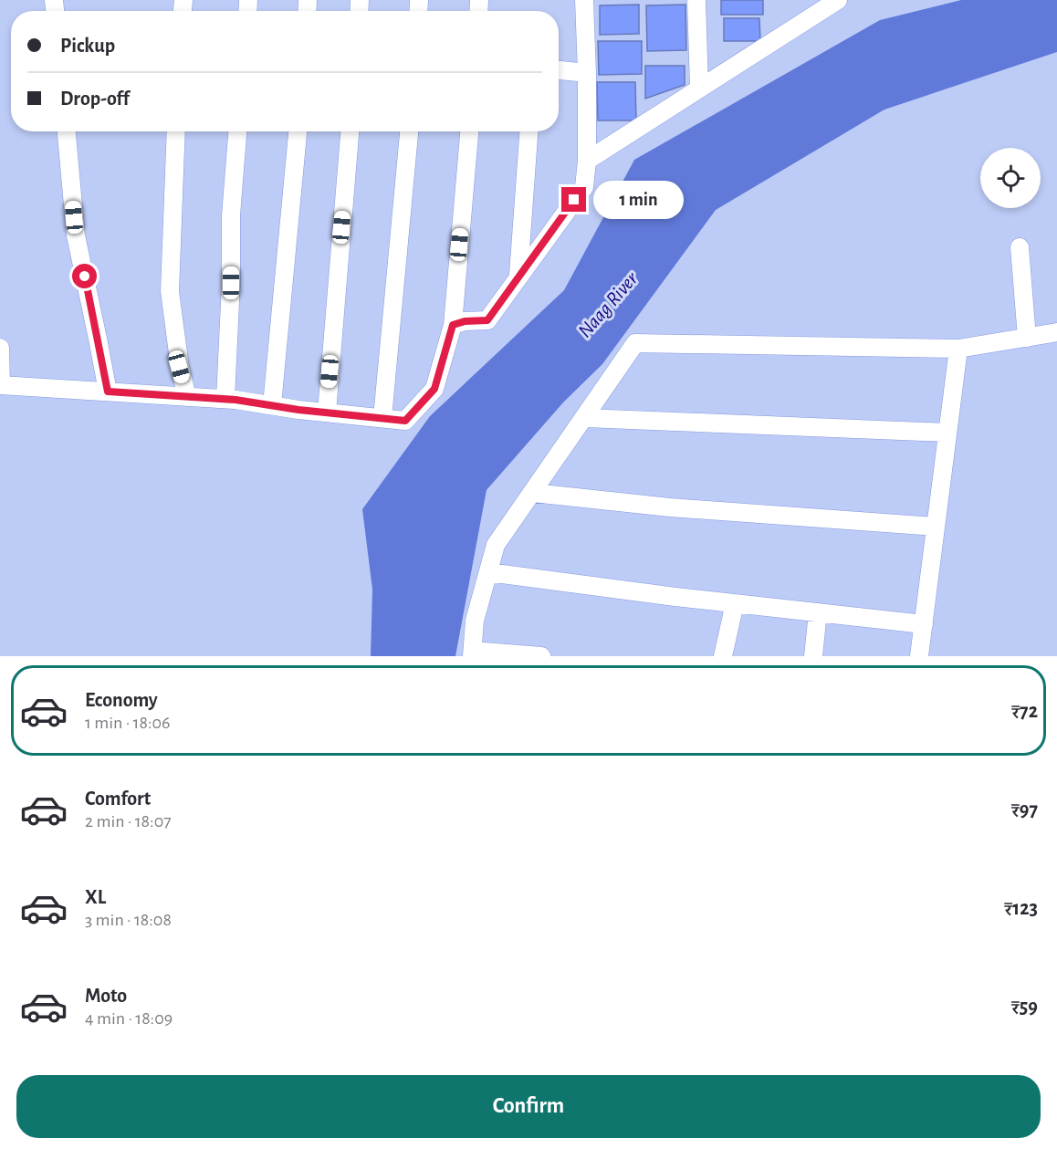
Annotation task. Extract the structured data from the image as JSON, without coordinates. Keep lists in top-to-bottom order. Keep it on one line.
{"water":["Naag River"],"page":{"banner":["Pickup","Drop-off"],"bubble":"1 min","list":[{"name":"Economy","note":"1 min · 18:06","value":"₹72"},{"name":"Comfort","note":"2 min · 18:07","value":"₹97"},{"name":"XL","note":"3 min · 18:08","value":"₹123"},{"name":"Moto","note":"4 min · 18:09","value":"₹59"}],"buttons":"Confirm"}}
